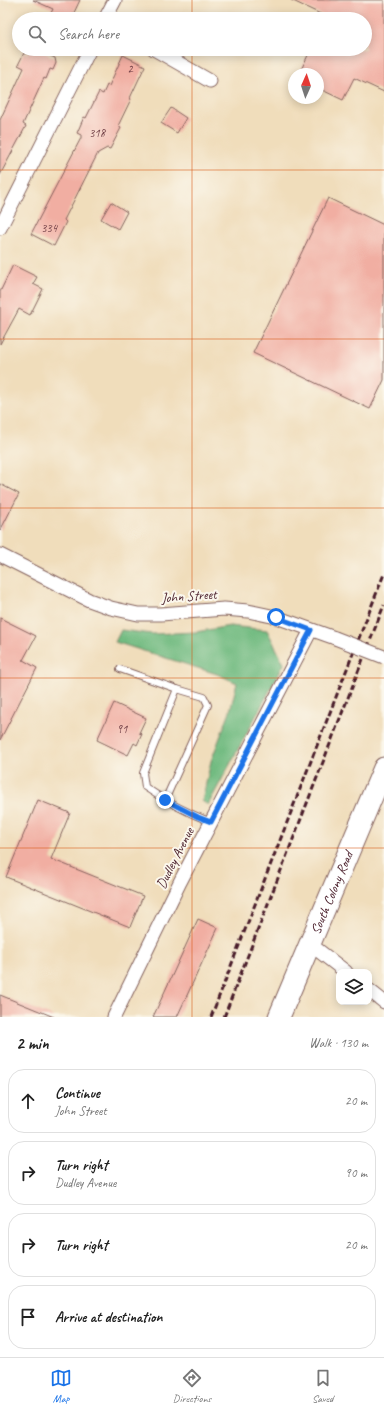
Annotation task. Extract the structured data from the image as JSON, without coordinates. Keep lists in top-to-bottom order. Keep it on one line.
{"streets":{"main road":["South Colony Road"],"street":["John Street","Dudley Avenue"]},"crossings":[["John Street","Dudley Avenue"]],"house_numbers":["2","318","334","91"],"north":"top","page":{"search":"Search here","heading":["2 min","Walk · 130 m"],"list":[["Continue","John Street","20 m"],["Turn right","Dudley Avenue","90 m"],["Turn right","20 m"],"Arrive at destination"],"nav":["Map","Directions","Saved"]}}
